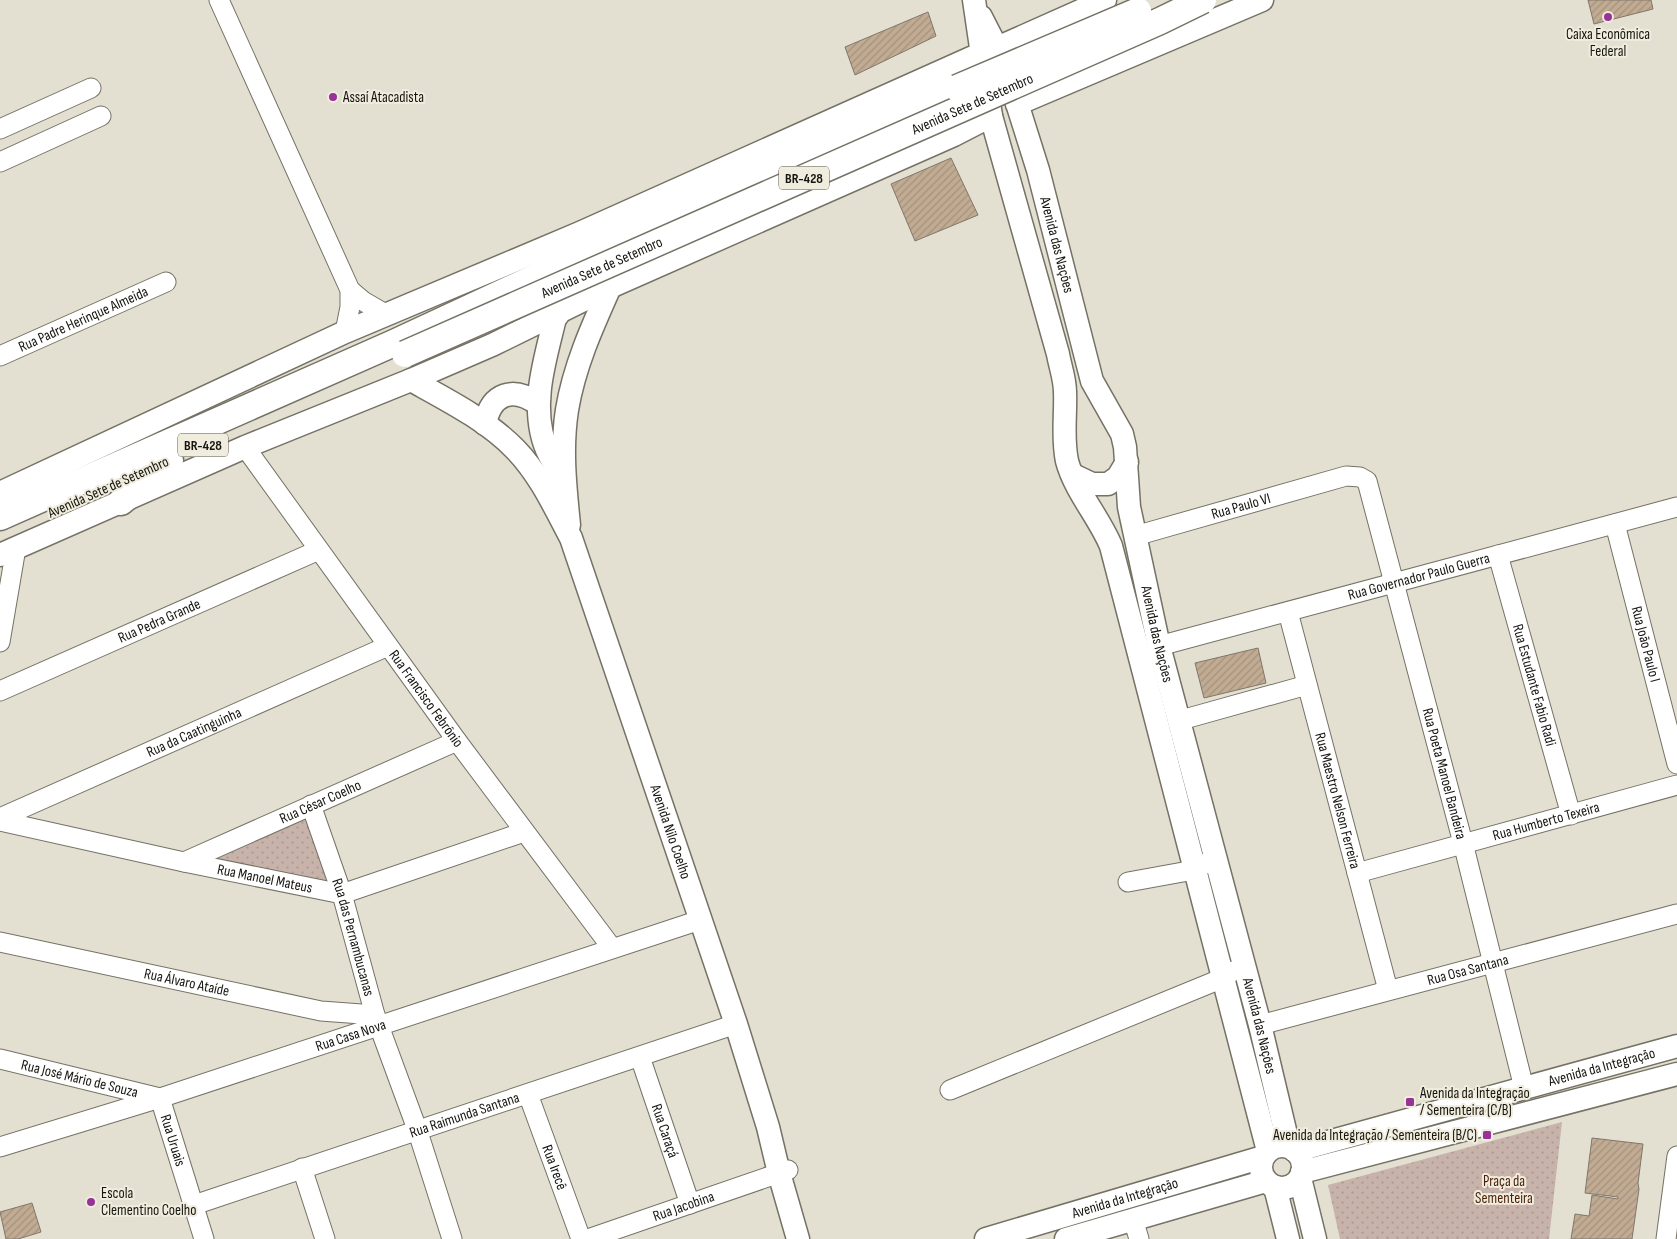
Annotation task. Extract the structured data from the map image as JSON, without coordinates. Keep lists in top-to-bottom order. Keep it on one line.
{"streets":{"highway":["Avenida Sete de Setembro","BR-428"],"main road":["Avenida das Nações","Avenida Nilo Coelho","Avenida da Integração"],"street":["Rua Padre Herinque Almeida","Rua Paulo VI","Rua Governador Paulo Guerra","Rua Pedra Grande","Rua João Paulo I","Rua Estudante Fabio Radi","Rua Francisco Febrônio","Rua da Caatinguinha","Rua Poeta Manoel Bandeira","Rua César Coelho","Rua Maestro Nelson Ferreira","Rua Humberto Texeira","Rua Manoel Mateus","Rua das Pernambucanas","Rua Osa Santana","Rua Álvaro Ataíde","Rua Casa Nova","Rua José Mário de Souza","Rua Raimunda Santana","Rua Caraçá","Rua Uruais","Rua Irecê","Rua Jacobina"]},"crossings":[["Avenida Sete de Setembro","Avenida das Nações"],["Avenida Sete de Setembro","Rua Francisco Febrônio"],["Avenida das Nações","Rua Paulo VI"],["Avenida das Nações","Rua Governador Paulo Guerra"],["Avenida das Nações","Rua Osa Santana"],["Avenida das Nações","Avenida da Integração"],["Rua Paulo VI","Rua Poeta Manoel Bandeira"],["Rua Governador Paulo Guerra","Rua João Paulo I"],["Rua Governador Paulo Guerra","Rua Estudante Fabio Radi"],["Rua Governador Paulo Guerra","Rua Poeta Manoel Bandeira"],["Rua Governador Paulo Guerra","Rua Maestro Nelson Ferreira"],["Rua Pedra Grande","Rua Francisco Febrônio"],["Rua Estudante Fabio Radi","Rua Humberto Texeira"],["Rua Francisco Febrônio","Rua da Caatinguinha"],["Rua Francisco Febrônio","Rua César Coelho"],["Rua Francisco Febrônio","Rua Casa Nova"],["Rua da Caatinguinha","Rua Manoel Mateus"],["Rua Poeta Manoel Bandeira","Rua Humberto Texeira"],["Rua Poeta Manoel Bandeira","Rua Osa Santana"],["Rua Poeta Manoel Bandeira","Avenida da Integração"],["Rua César Coelho","Rua Manoel Mateus"],["Rua César Coelho","Rua das Pernambucanas"],["Rua Maestro Nelson Ferreira","Rua Humberto Texeira"],["Rua Maestro Nelson Ferreira","Rua Osa Santana"],["Avenida Nilo Coelho","Rua Casa Nova"],["Avenida Nilo Coelho","Rua Raimunda Santana"],["Avenida Nilo Coelho","Rua Jacobina"],["Rua Manoel Mateus","Rua das Pernambucanas"],["Rua das Pernambucanas","Rua Álvaro Ataíde"],["Rua das Pernambucanas","Rua Casa Nova"],["Rua das Pernambucanas","Rua Raimunda Santana"],["Rua Álvaro Ataíde","Rua Casa Nova"],["Rua Casa Nova","Rua José Mário de Souza"],["Rua Casa Nova","Rua Uruais"],["Rua José Mário de Souza","Rua Uruais"],["Rua Raimunda Santana","Rua Caraçá"],["Rua Raimunda Santana","Rua Uruais"],["Rua Raimunda Santana","Rua Irecê"],["Rua Caraçá","Rua Jacobina"]],"parks":["Praça da Sementeira"],"places":{"other":["Caixa Econômica Federal","Assaí Atacadista","Escola Clementino Coelho"],"transit":["Avenida da Integração / Sementeira (C/B)","Avenida da Integração / Sementeira (B/C)"]}}
